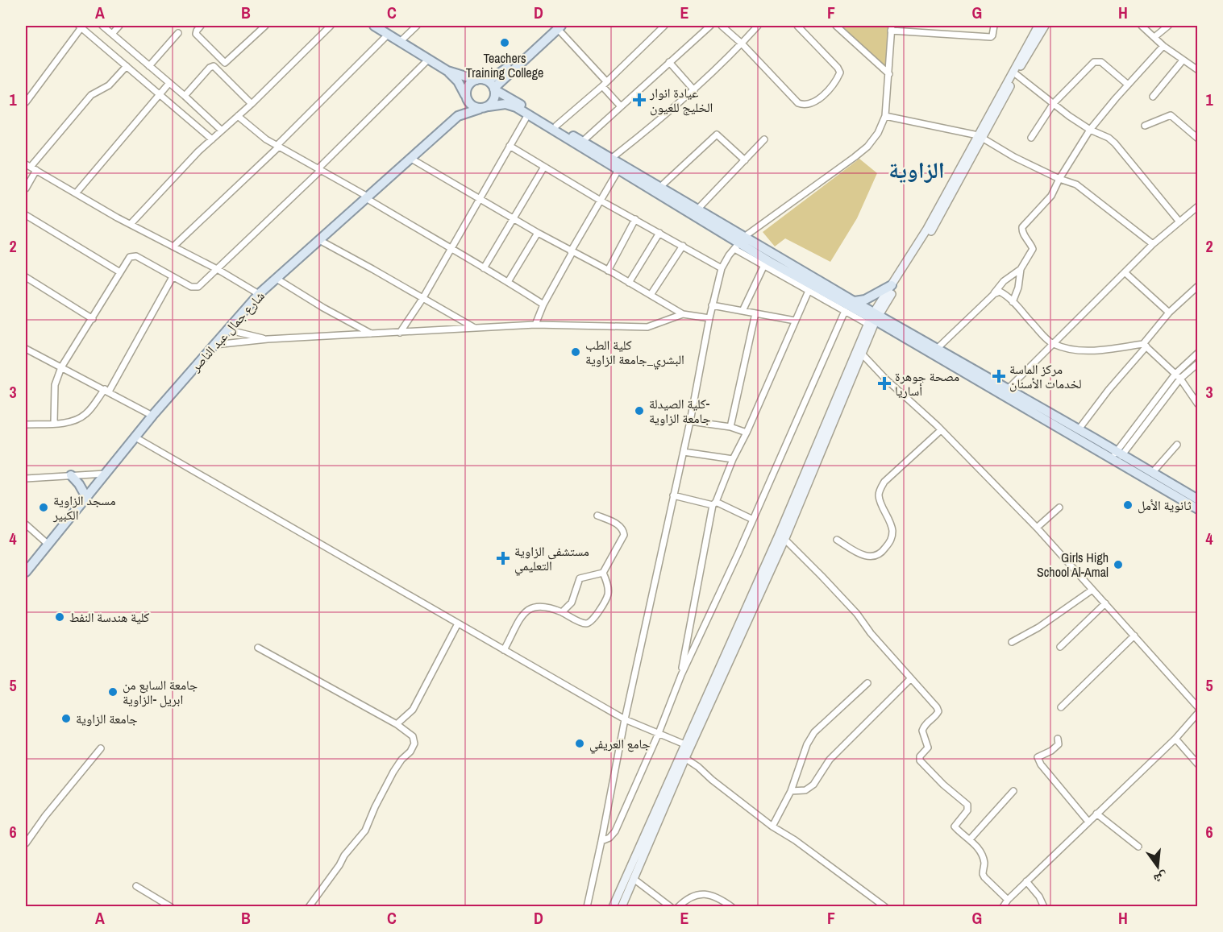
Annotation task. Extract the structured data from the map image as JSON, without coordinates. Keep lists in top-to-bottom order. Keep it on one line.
{"streets":{"main road":["شارع جمال عبد الناصر"]},"districts":["الزاوية"],"places":{"other":["Teachers Training College","كلية الطب البشري_جامعة الزاوية","كلية الصيدلة- جامعة الزاوية","ثانوية الأمل","مسجد الزاوية الكبير","Girls High School Al-Amal","كلية هندسة النفط","جامعة السابع من ابريل -الزاوية","جامعة الزاوية","جامع العريفي"],"health":["عيادة انوار الخليج للعيون","مركز الماسة لخدمات الأسنان","مصحة جوهرة أساريا","مستشفى الزاوية التعليمي"]},"north":"bottom","grid":{"columns":["A","B","C","D","E","F","G","H"],"rows":["1","2","3","4","5","6"]}}
